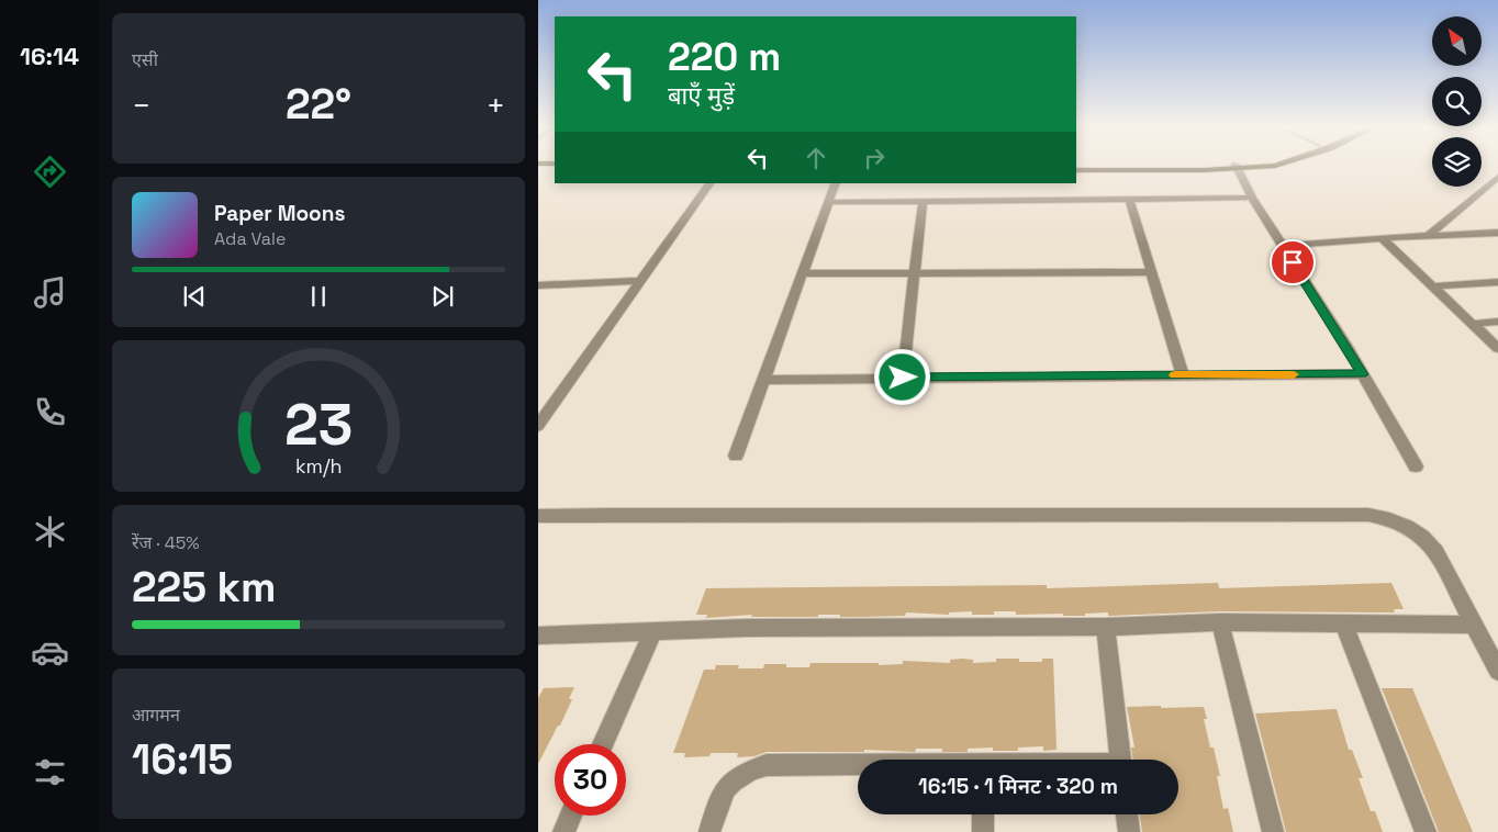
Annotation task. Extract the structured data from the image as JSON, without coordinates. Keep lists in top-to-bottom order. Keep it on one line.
{"north":"top left","page":{"tabs":"16:14","tile":["एसी",["रेंज · 45%","225 km"],["आगमन","16:15"]],"turn":["220 m","बाएँ मुड़ें"],"heat":["−","22°","+"],"song":["Paper Moons","Ada Vale"],"limit":"30","trip":"16:15 · 1 मिनट · 320 m","gauge":["23","km/h"]}}
